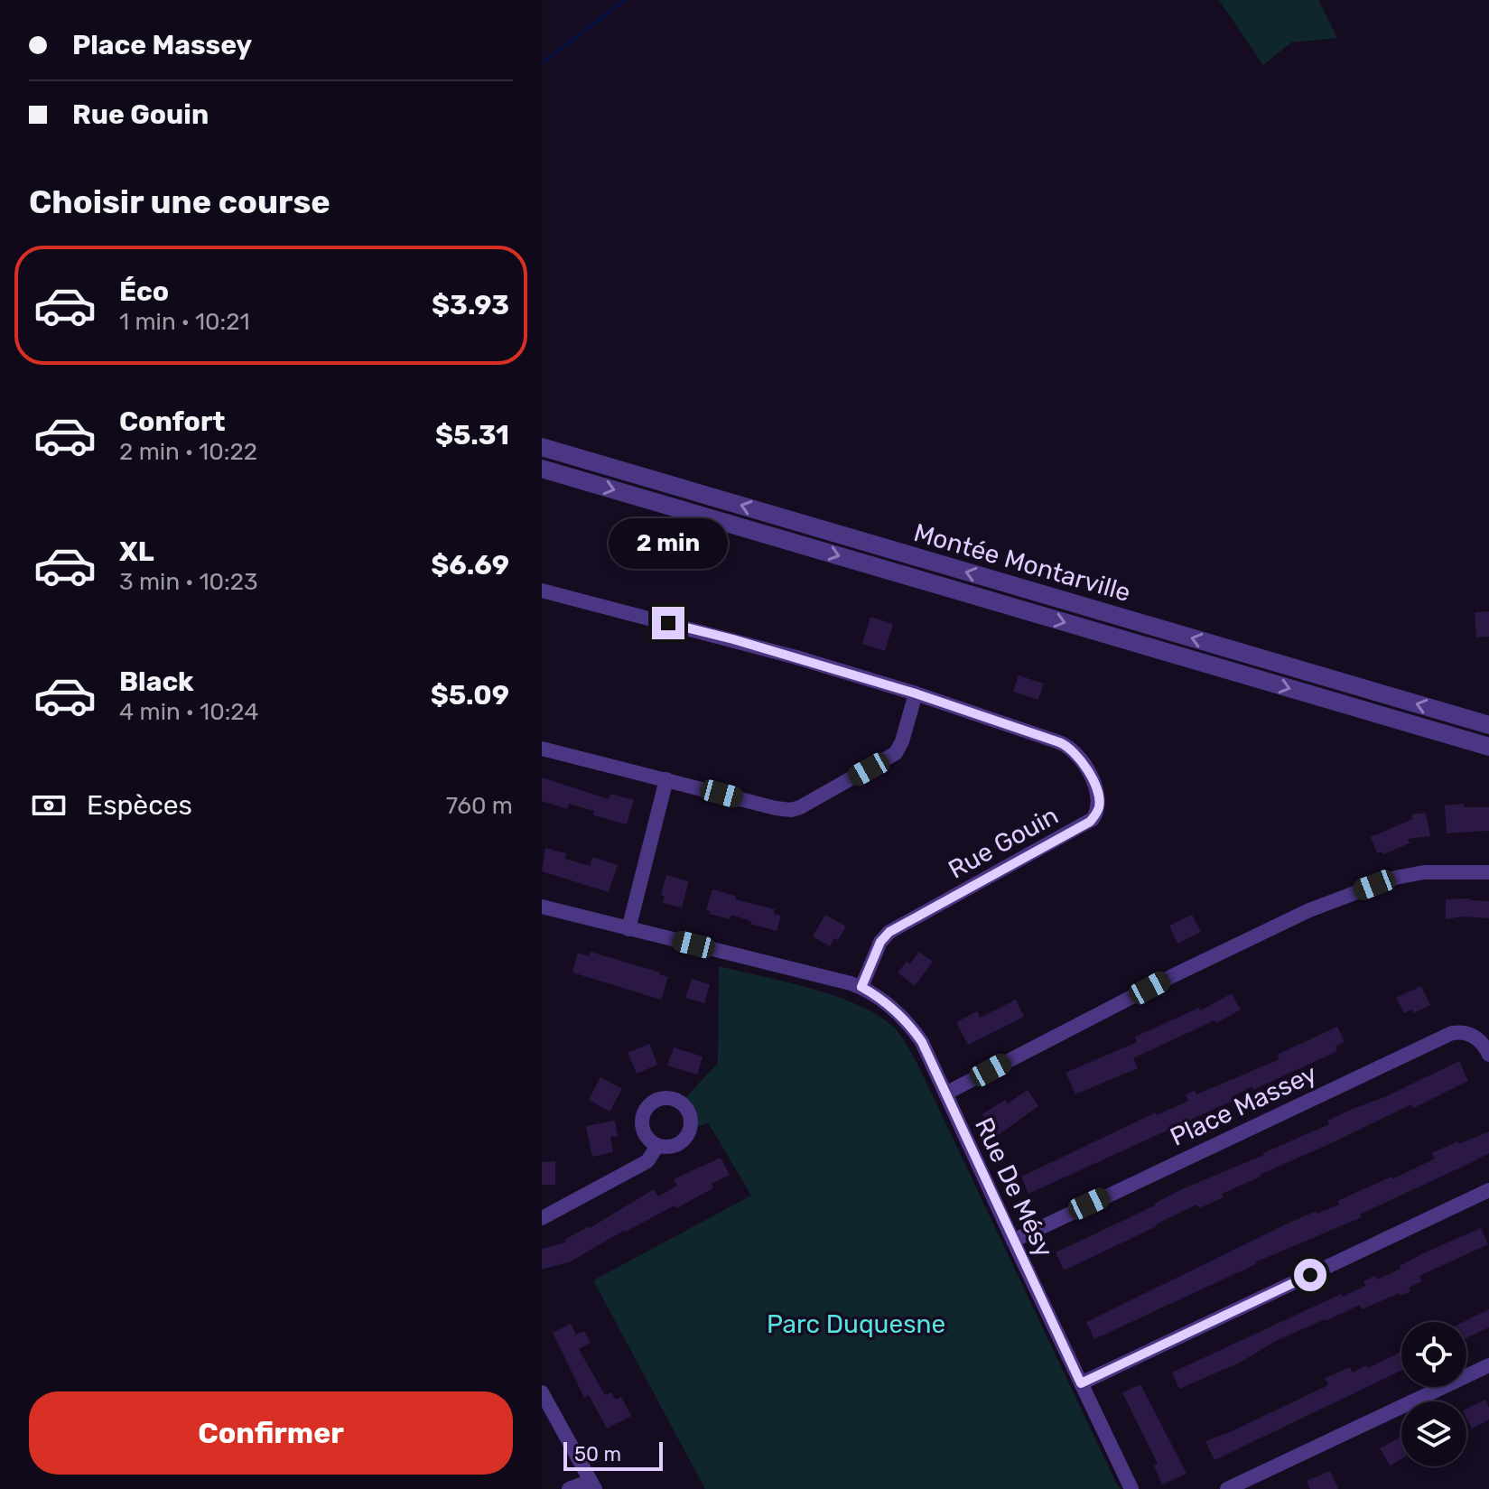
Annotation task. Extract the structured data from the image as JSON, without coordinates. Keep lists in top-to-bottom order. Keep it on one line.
{"streets":{"street":["Montée Montarville","Rue Gouin","Place Massey","Rue De Mésy"]},"crossings":[["Rue Gouin","Rue De Mésy"],["Place Massey","Rue De Mésy"]],"parks":["Parc Duquesne"],"scale_bar":"50 m","page":{"banner":["Place Massey","Rue Gouin"],"heading":"Choisir une course","list":[{"name":"Éco","note":"1 min · 10:21","value":"$3.93"},{"name":"Confort","note":"2 min · 10:22","value":"$5.31"},{"name":"XL","note":"3 min · 10:23","value":"$6.69"},{"name":"Black","note":"4 min · 10:24","value":"$5.09"}],"bubble":"2 min","pay":["Espèces","760 m"],"buttons":"Confirmer","scale":"50 m"}}
